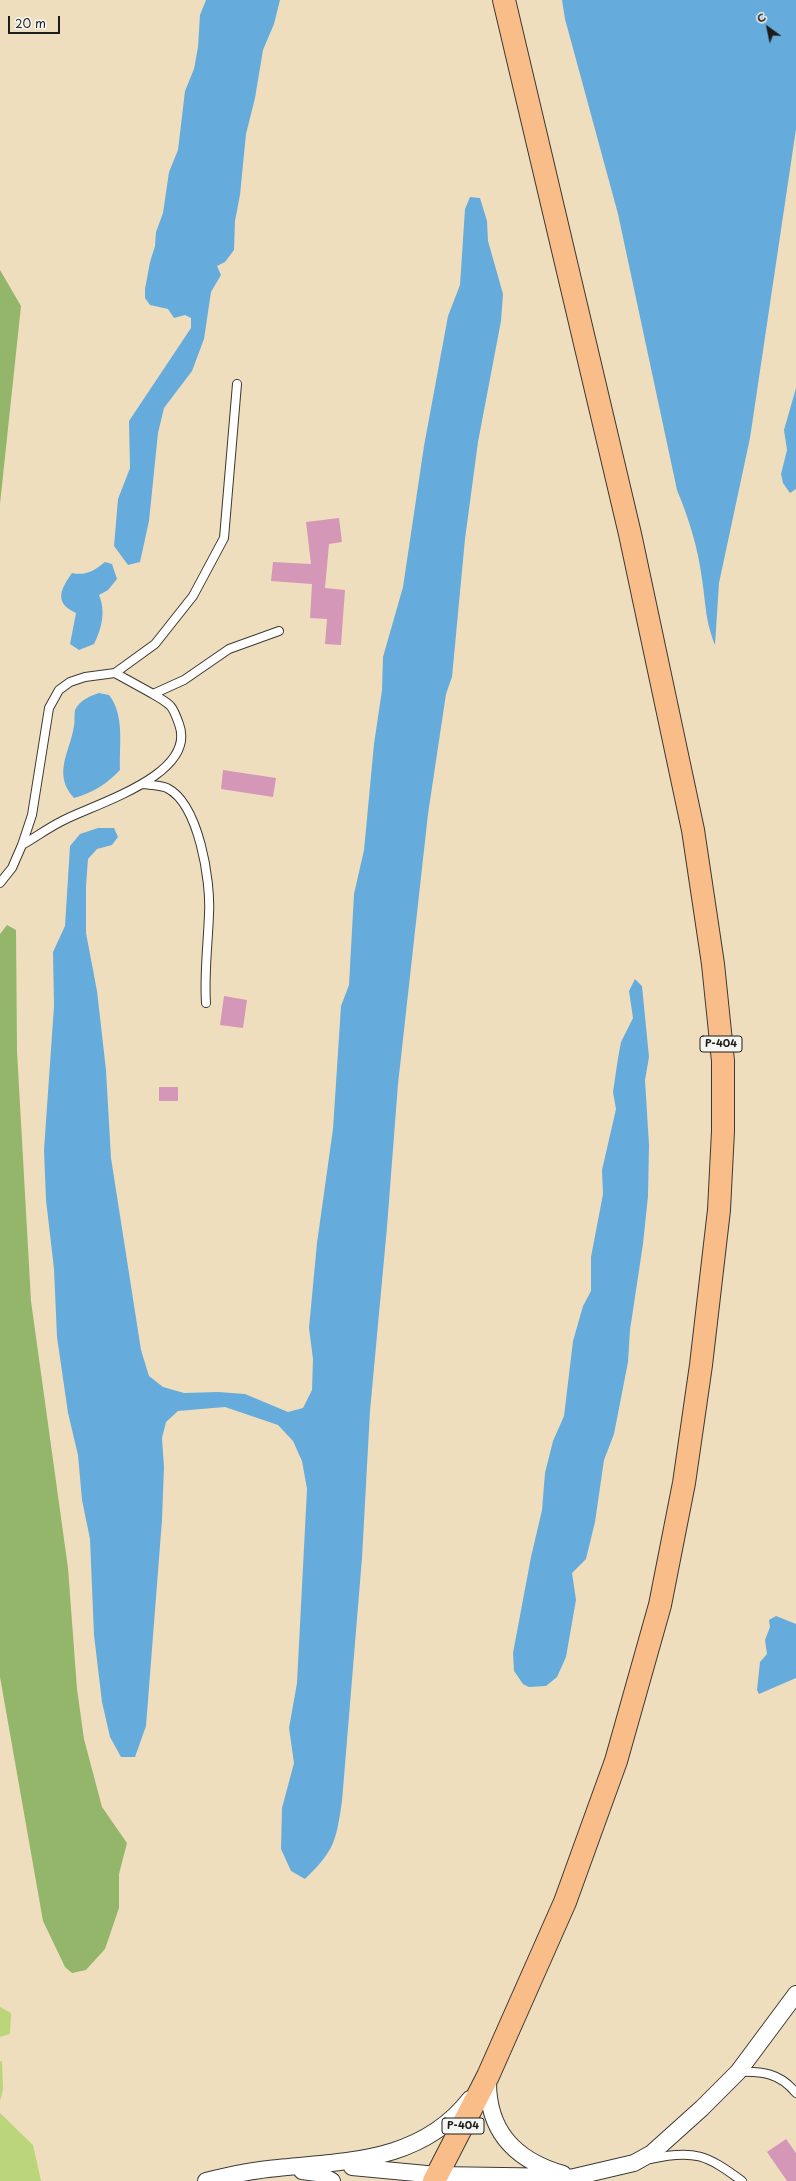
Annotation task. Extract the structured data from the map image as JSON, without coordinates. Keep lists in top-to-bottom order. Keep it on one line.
{"streets":{"highway":["Р-404"]},"scale_bar":"20 m","north":"top left"}
